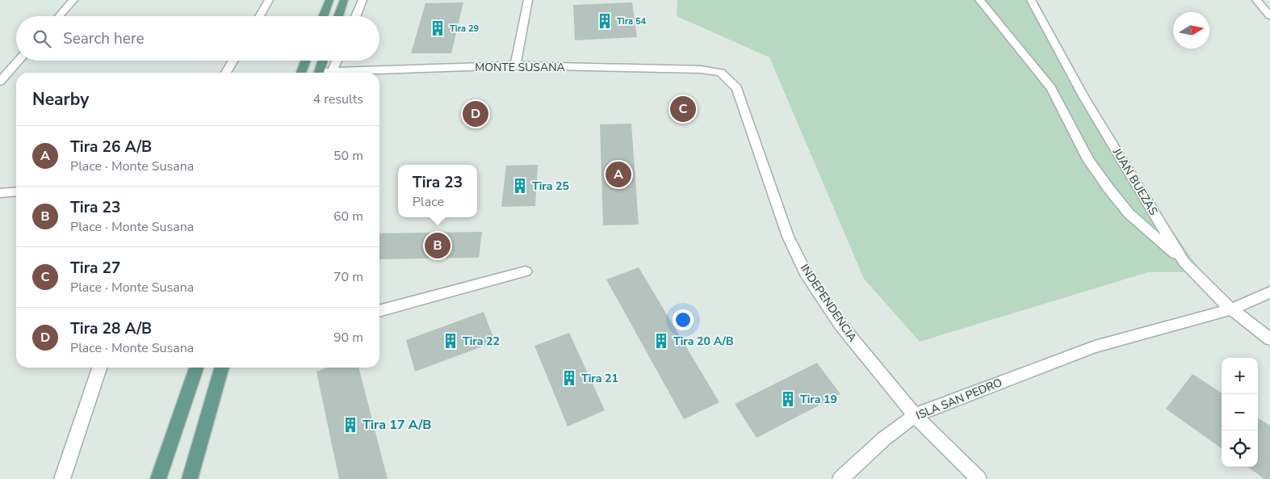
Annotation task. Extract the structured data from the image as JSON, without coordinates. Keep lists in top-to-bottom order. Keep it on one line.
{"streets":{"street":["MONTE SUSANA","JUAN BUEZAS","INDEPENDENCIA","ISLA SAN PEDRO"]},"crossings":[["MONTE SUSANA","INDEPENDENCIA"],["JUAN BUEZAS","ISLA SAN PEDRO"],["INDEPENDENCIA","ISLA SAN PEDRO"]],"places":{"building":["Tira 54","Tira 29","Tira 25","Tira 22","Tira 20 A/B","Tira 21","Tira 19","Tira 17 A/B"]},"north":"right","page":{"search":"Search here","heading":["Nearby","4 results"],"pins":["C","D","A","B"],"list":[{"mark":"A","name":"Tira 26 A/B","note":"Place · Monte Susana","value":"50 m"},{"mark":"B","name":"Tira 23","note":"Place · Monte Susana","value":"60 m"},{"mark":"C","name":"Tira 27","note":"Place · Monte Susana","value":"70 m"},{"mark":"D","name":"Tira 28 A/B","note":"Place · Monte Susana","value":"90 m"}],"popup":["Tira 23","Place"],"map_buttons":["+","−"]}}
